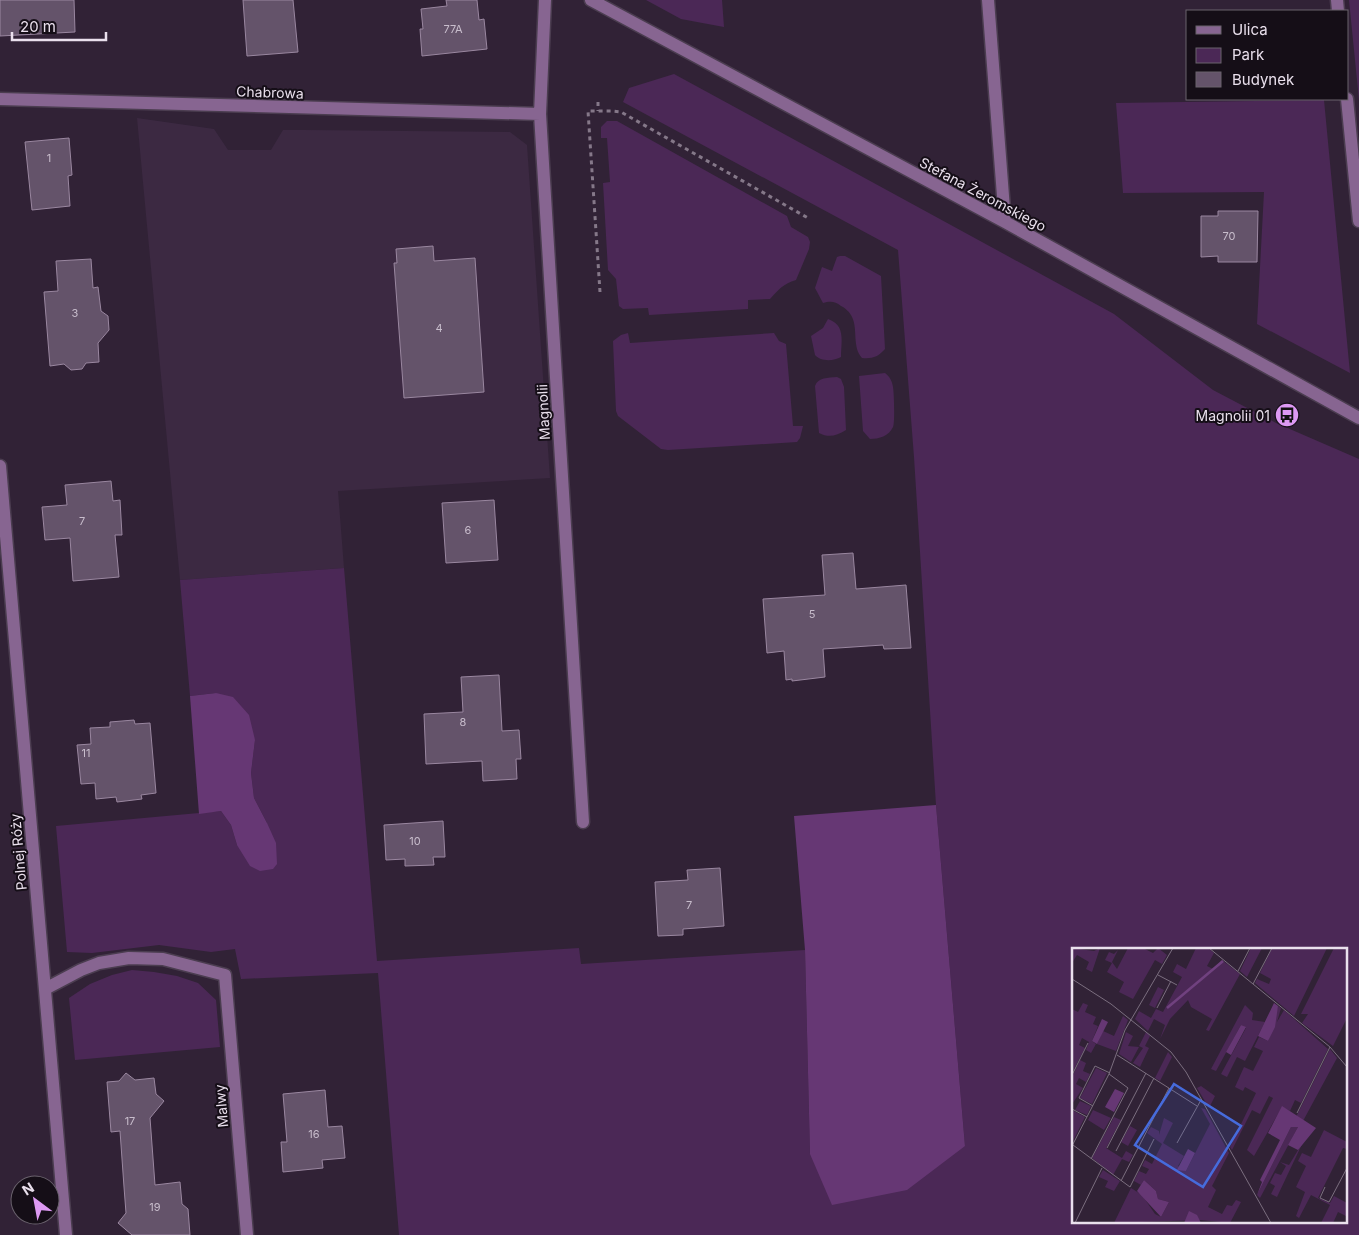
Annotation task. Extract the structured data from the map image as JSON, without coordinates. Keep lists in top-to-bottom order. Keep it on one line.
{"streets":{"street":["Chabrowa","Stefana Żeromskiego","Magnolii","Polnej Róży","Malwy"]},"crossings":[["Chabrowa","Magnolii"],["Polnej Róży","Malwy"]],"places":{"bus stop":["Magnolii 01"]},"house_numbers":["77A","1","70","3","4","7","6","5","8","11","10","7","17","16","19"],"legend":["Ulica","Park","Budynek"],"scale_bar":"20 m","north":"top left"}
